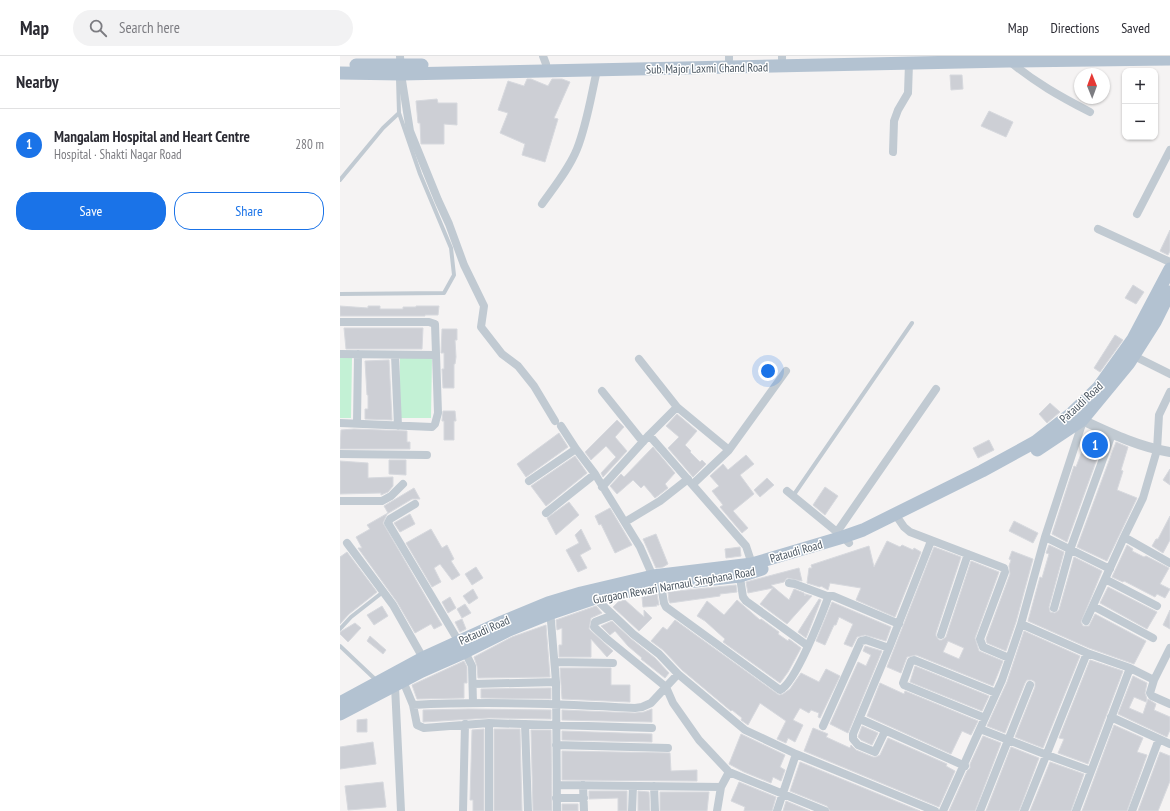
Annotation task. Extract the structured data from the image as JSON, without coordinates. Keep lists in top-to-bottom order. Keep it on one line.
{"streets":{"main road":["Sub. Major Laxmi Chand Road","Pataudi Road","Gurgaon Rewari Narnaul Singhana Road"]},"crossings":[["Pataudi Road","Gurgaon Rewari Narnaul Singhana Road"]],"north":"top","page":{"header":"Map","search":"Search here","nav":["Map","Directions","Saved"],"heading":"Nearby","map_buttons":["+","−"],"list":[{"mark":"1","name":"Mangalam Hospital and Heart Centre","note":"Hospital · Shakti Nagar Road","value":"280 m"}],"buttons":["Save","Share"],"pins":"1"}}
